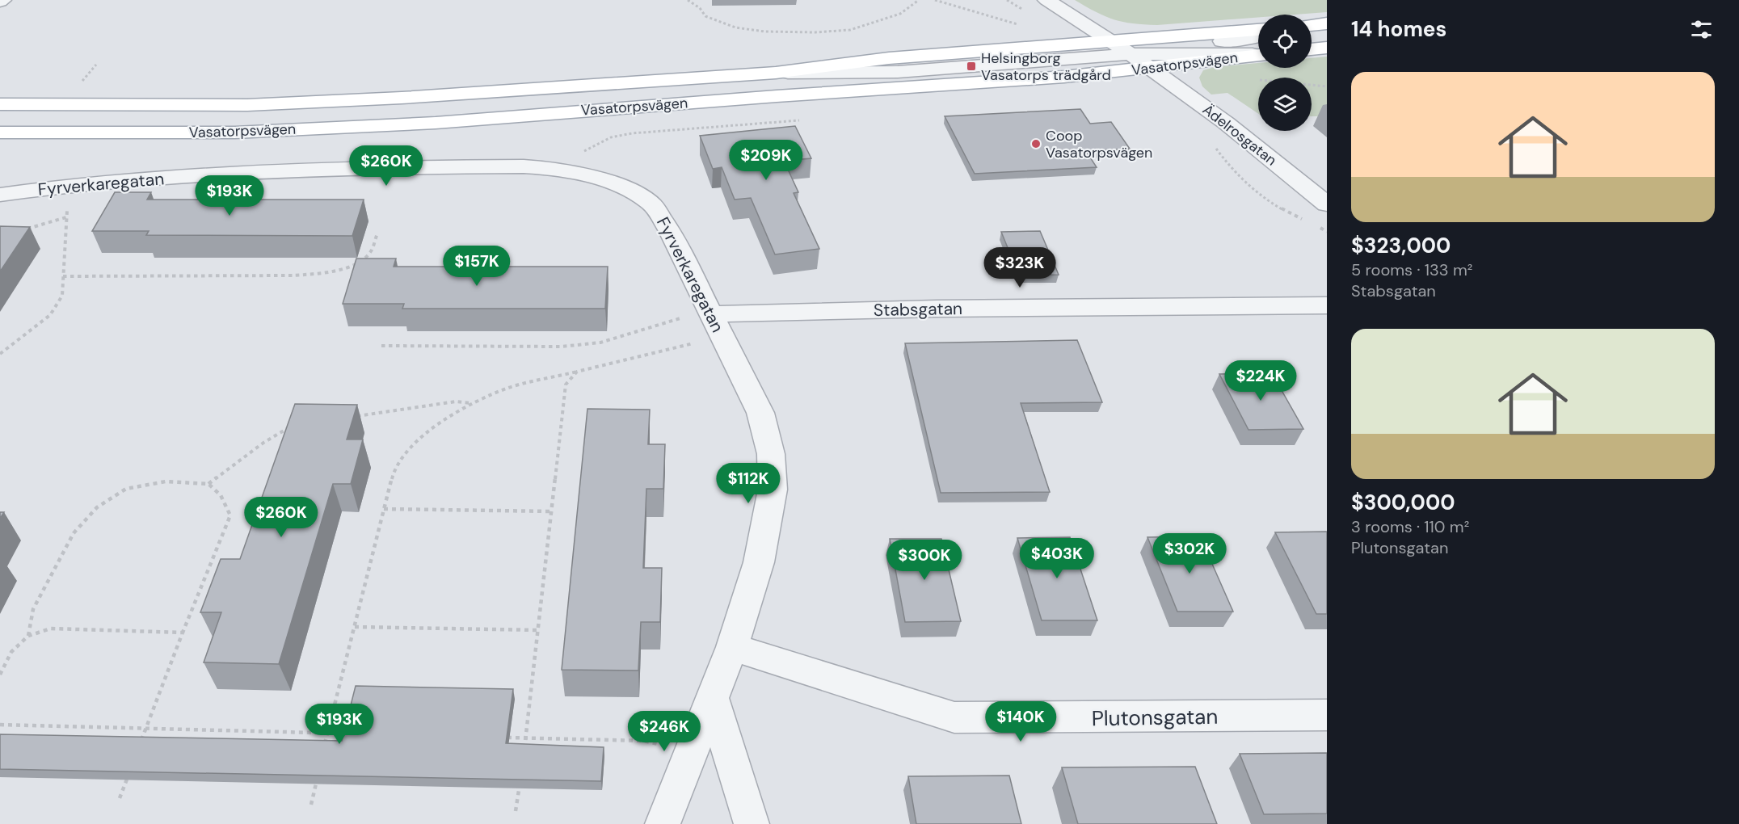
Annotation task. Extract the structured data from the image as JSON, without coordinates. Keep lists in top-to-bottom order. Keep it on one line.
{"streets":{"main road":["Vasatorpsvägen"],"street":["Ädelrosgatan","Fyrverkaregatan","Stabsgatan","Plutonsgatan"]},"crossings":[["Vasatorpsvägen","Ädelrosgatan"],["Fyrverkaregatan","Stabsgatan"],["Fyrverkaregatan","Plutonsgatan"]],"places":{"transit":["Helsingborg Vasatorps trädgård"],"other":["Coop Vasatorpsvägen"]},"page":{"heading":"14 homes","list":[{"name":"$323,000","note":"5 rooms · 133 m² · Stabsgatan"},{"name":"$300,000","note":"3 rooms · 110 m² · Plutonsgatan"}],"price":["$209K","$260K","$193K","$157K","$323K","$224K","$112K","$260K","$302K","$403K","$300K","$140K","$193K","$246K"]}}
